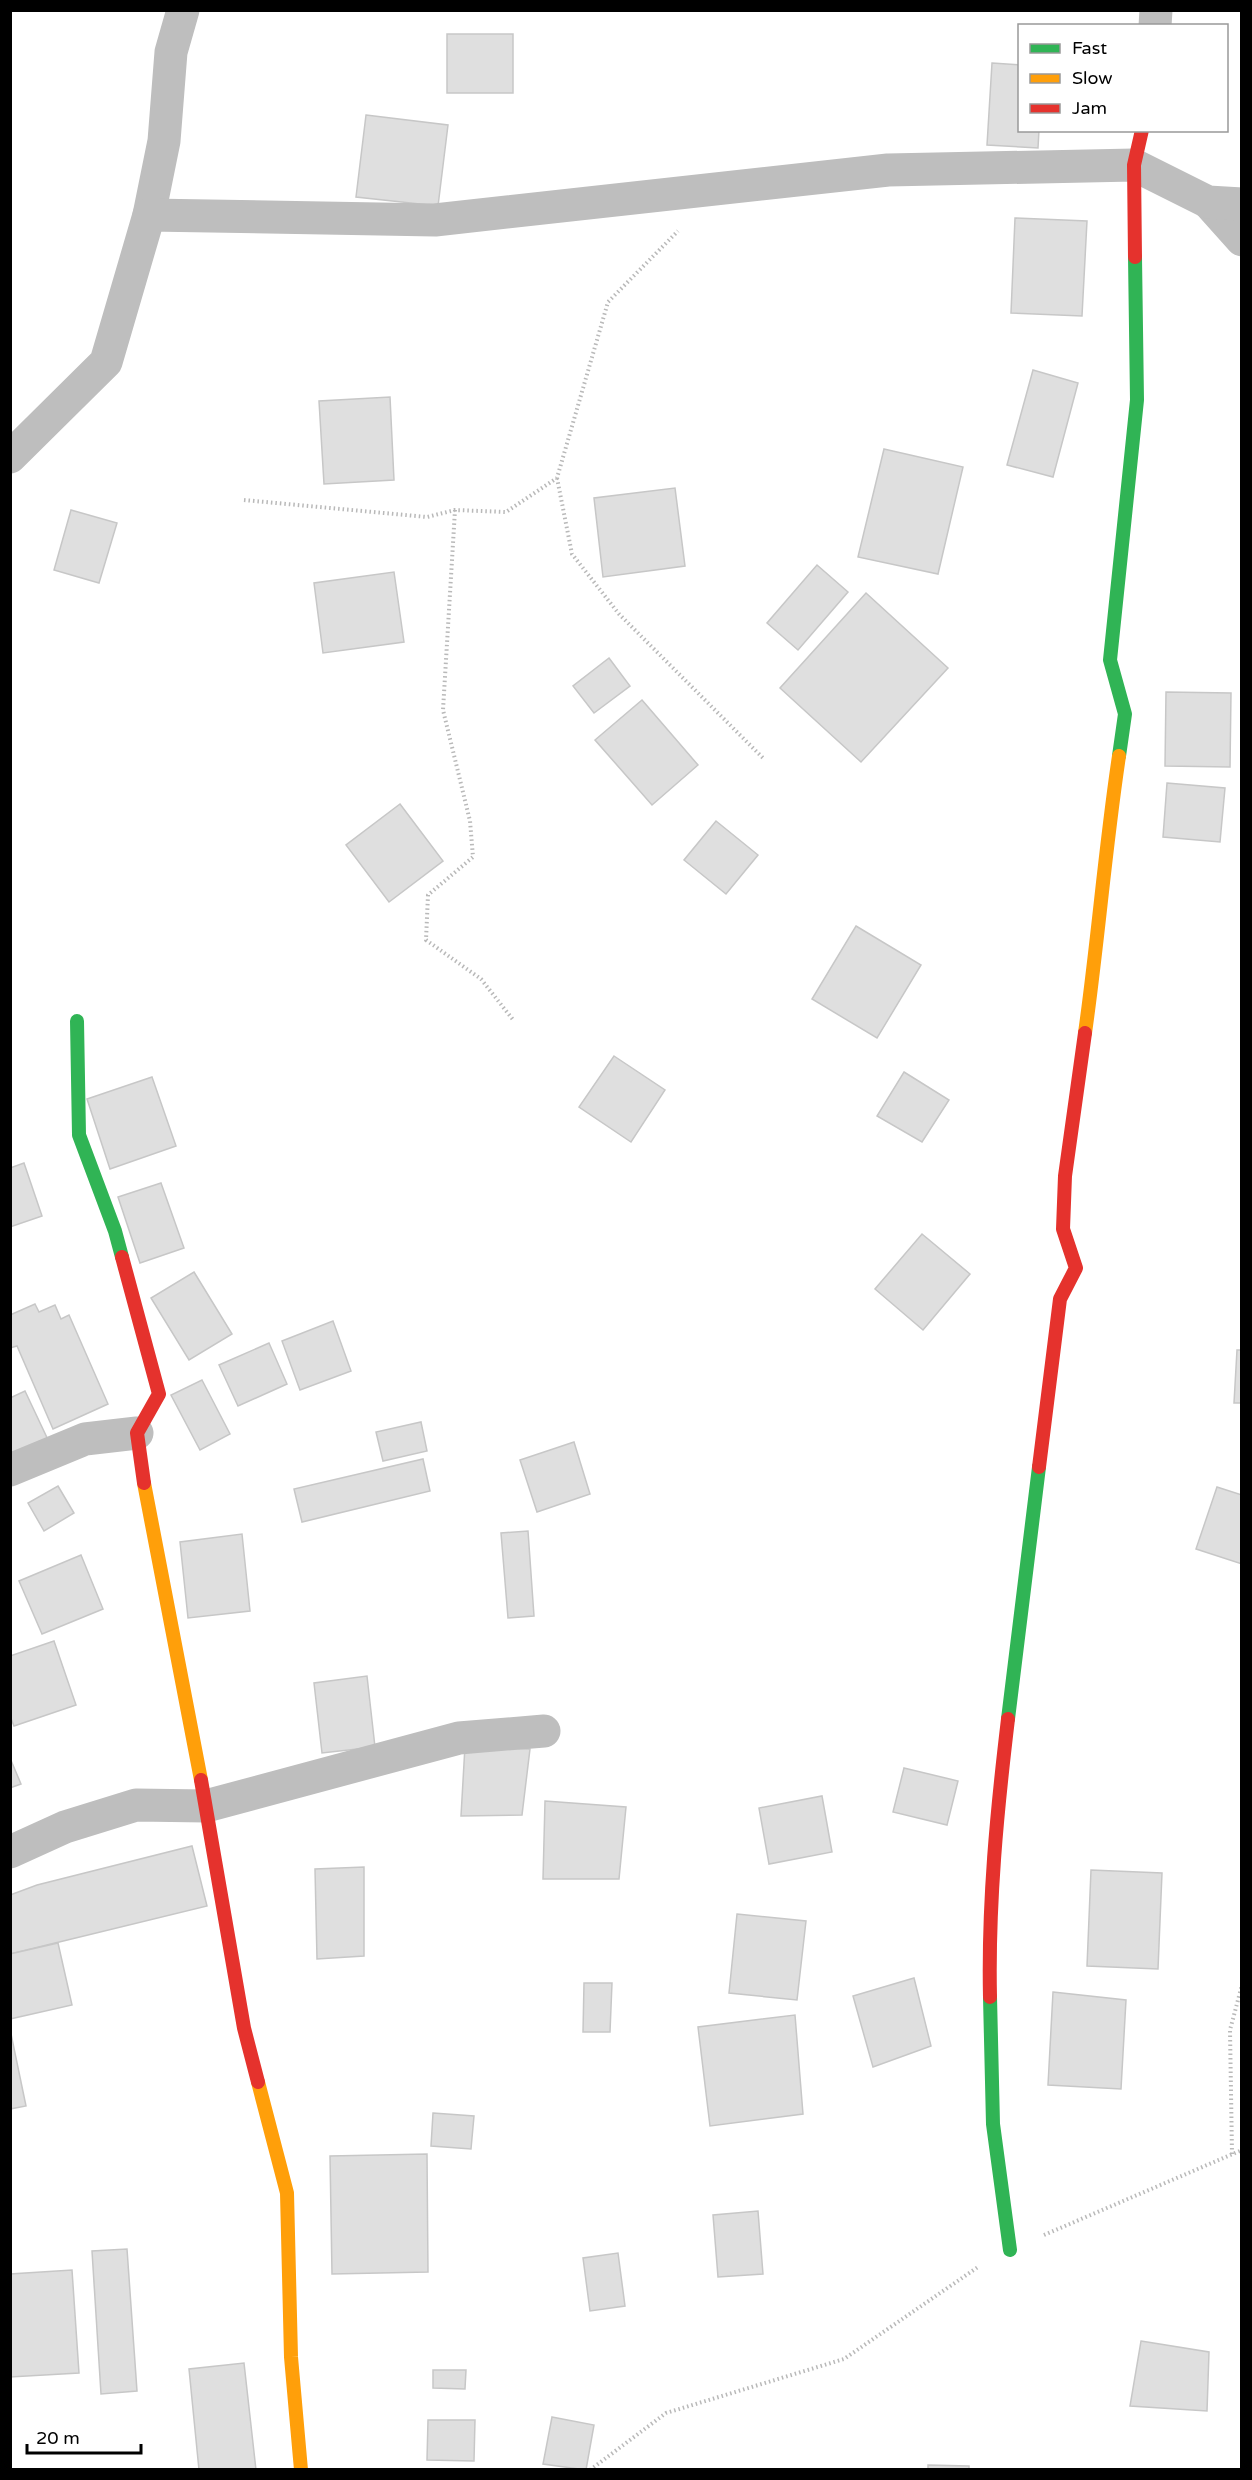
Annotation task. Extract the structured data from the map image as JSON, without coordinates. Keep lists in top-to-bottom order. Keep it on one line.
{"legend":["Fast","Slow","Jam"],"scale_bar":"20 m"}
